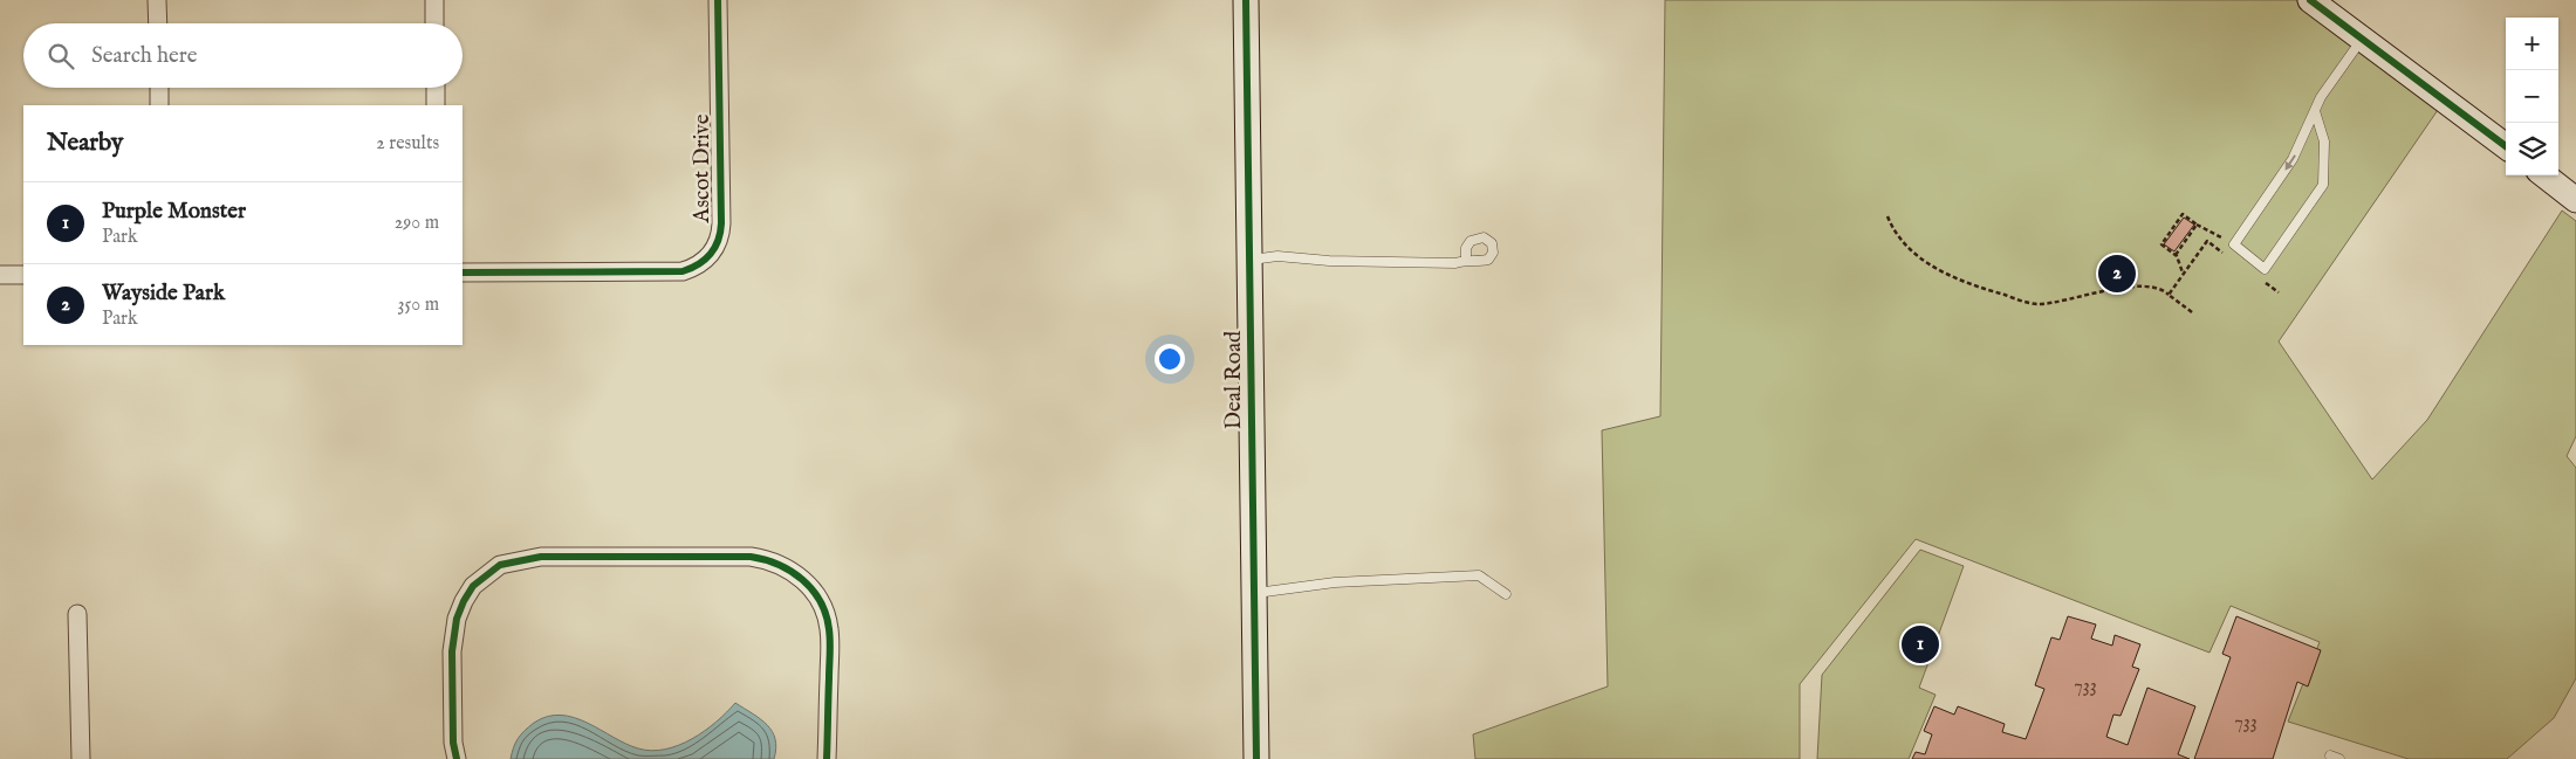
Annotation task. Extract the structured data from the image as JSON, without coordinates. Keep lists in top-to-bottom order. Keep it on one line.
{"streets":{"street":["Ascot Drive","Deal Road"]},"house_numbers":["733","733"],"page":{"map_buttons":["+","−"],"search":"Search here","heading":["Nearby","2 results"],"list":[{"mark":"1","name":"Purple Monster","note":"Park","value":"290 m"},{"mark":"2","name":"Wayside Park","note":"Park","value":"350 m"}],"pins":["2","1"]}}
